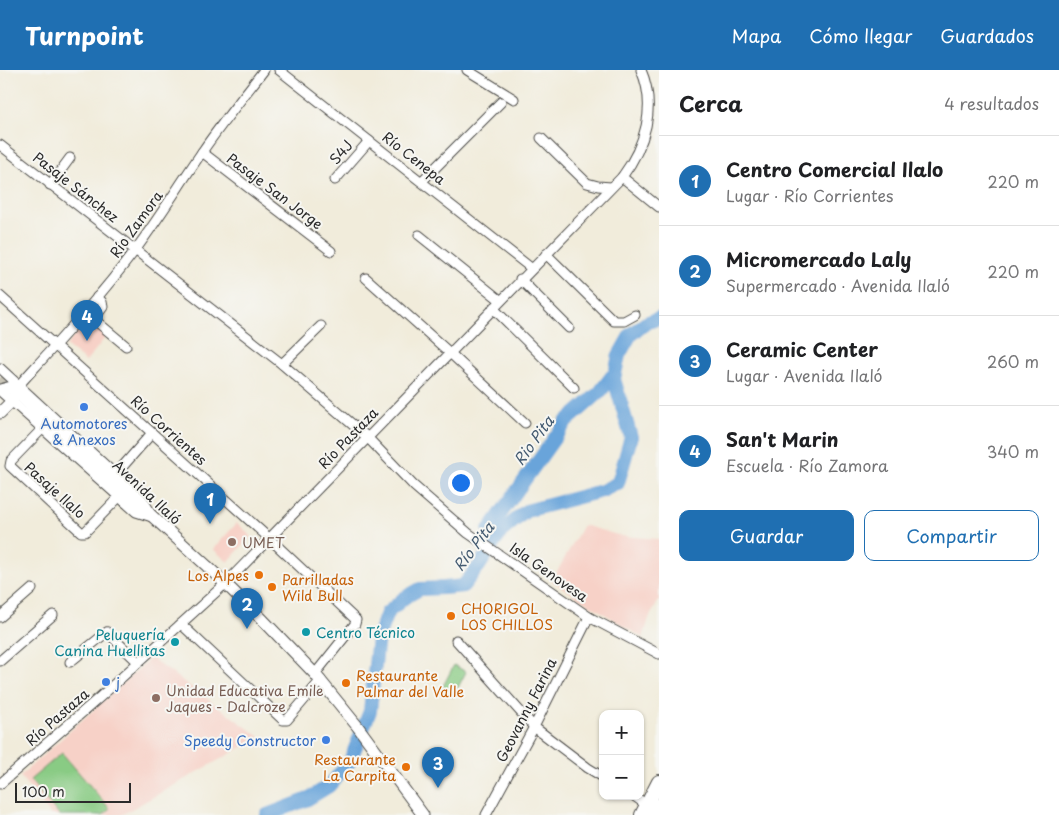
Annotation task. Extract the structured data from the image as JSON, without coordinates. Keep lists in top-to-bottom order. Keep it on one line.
{"streets":{"main road":["Avenida Ilaló"],"street":["S4J","Río Cenepa","Pasaje Sánchez","Pasaje San Jorge","Río Zamora","Río Corrientes","Río Pastaza","Pasaje Ilalo","Isla Genovesa","Geovanny Farina"]},"crossings":[["S4J","Río Cenepa"],["Río Cenepa","Río Pastaza"],["Pasaje Sánchez","Río Zamora"],["Pasaje Sánchez","Isla Genovesa"],["Pasaje San Jorge","Río Zamora"],["Río Zamora","Río Corrientes"],["Río Corrientes","Río Pastaza"],["Río Corrientes","Avenida Ilaló"],["Río Pastaza","Avenida Ilaló"],["Río Pastaza","Isla Genovesa"],["Isla Genovesa","Geovanny Farina"]],"water":["Rio Pita","Río Pita"],"places":["Automotores & Anexos","UMET","Los Alpes","Parrilladas Wild Bull","CHORIGOL LOS CHILLOS","Centro Técnico","Peluquería Canina Huellitas","j","Restaurante Palmar del Valle","Unidad Educativa Emile Jaques - Dalcroze","Speedy Constructor","Restaurante La Carpita"],"scale_bar":"100 m","page":{"header":"Turnpoint","nav":["Mapa","Cómo llegar","Guardados"],"heading":["Cerca","4 resultados"],"list":[{"mark":"1","name":"Centro Comercial Ilalo","note":"Lugar · Río Corrientes","value":"220 m"},{"mark":"2","name":"Micromercado Laly","note":"Supermercado · Avenida Ilaló","value":"220 m"},{"mark":"3","name":"Ceramic Center","note":"Lugar · Avenida Ilaló","value":"260 m"},{"mark":"4","name":"San't Marin","note":"Escuela · Río Zamora","value":"340 m"}],"pins":["4","1","2","3"],"buttons":["Guardar","Compartir"],"map_buttons":["+","−"],"scale":"100 m"}}
